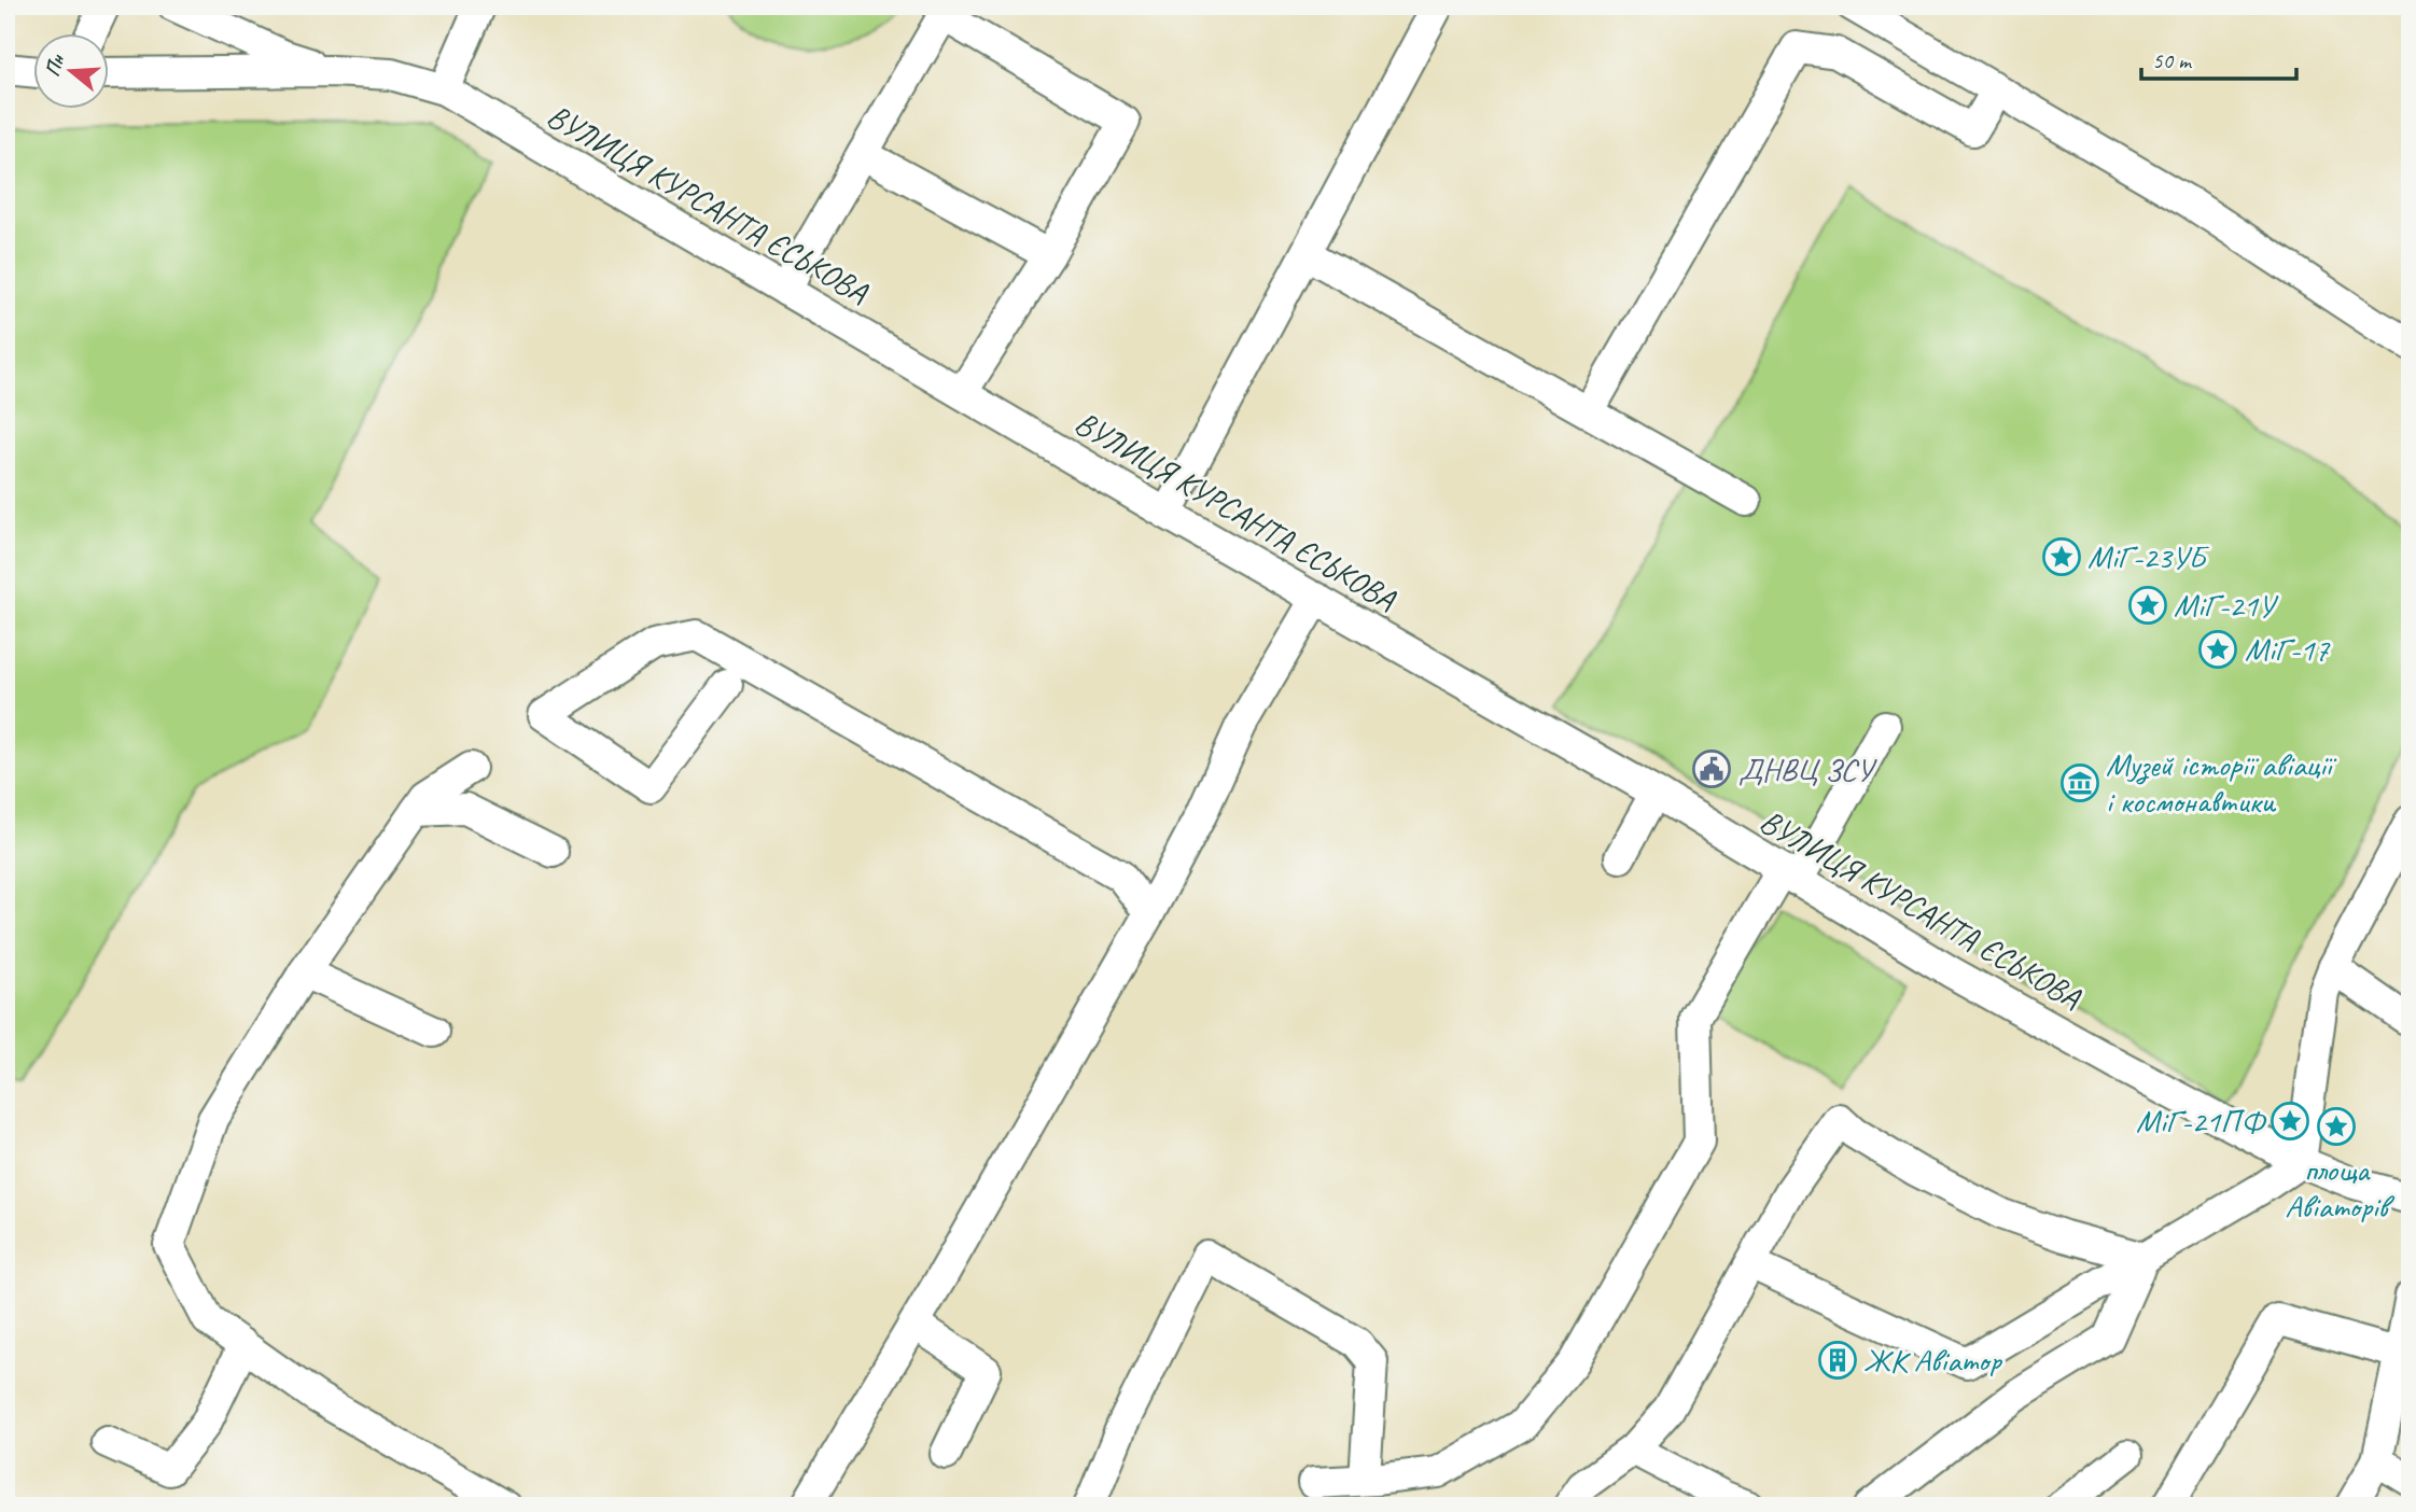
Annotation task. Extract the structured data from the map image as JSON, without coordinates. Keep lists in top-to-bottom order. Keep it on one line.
{"streets":{"street":["ВУЛИЦЯ КУРСАНТА ЄСЬКОВА"]},"places":{"place":["МіГ-23УБ","МіГ-21У","МіГ-17","МіГ-21ПФ","площа Авіаторів"],"public building":["ДНВЦ ЗСУ"],"museum":["Музей історії авіації і космонавтики"],"building":["ЖК Авіатор"]},"scale_bar":"50 m","north":"left"}
